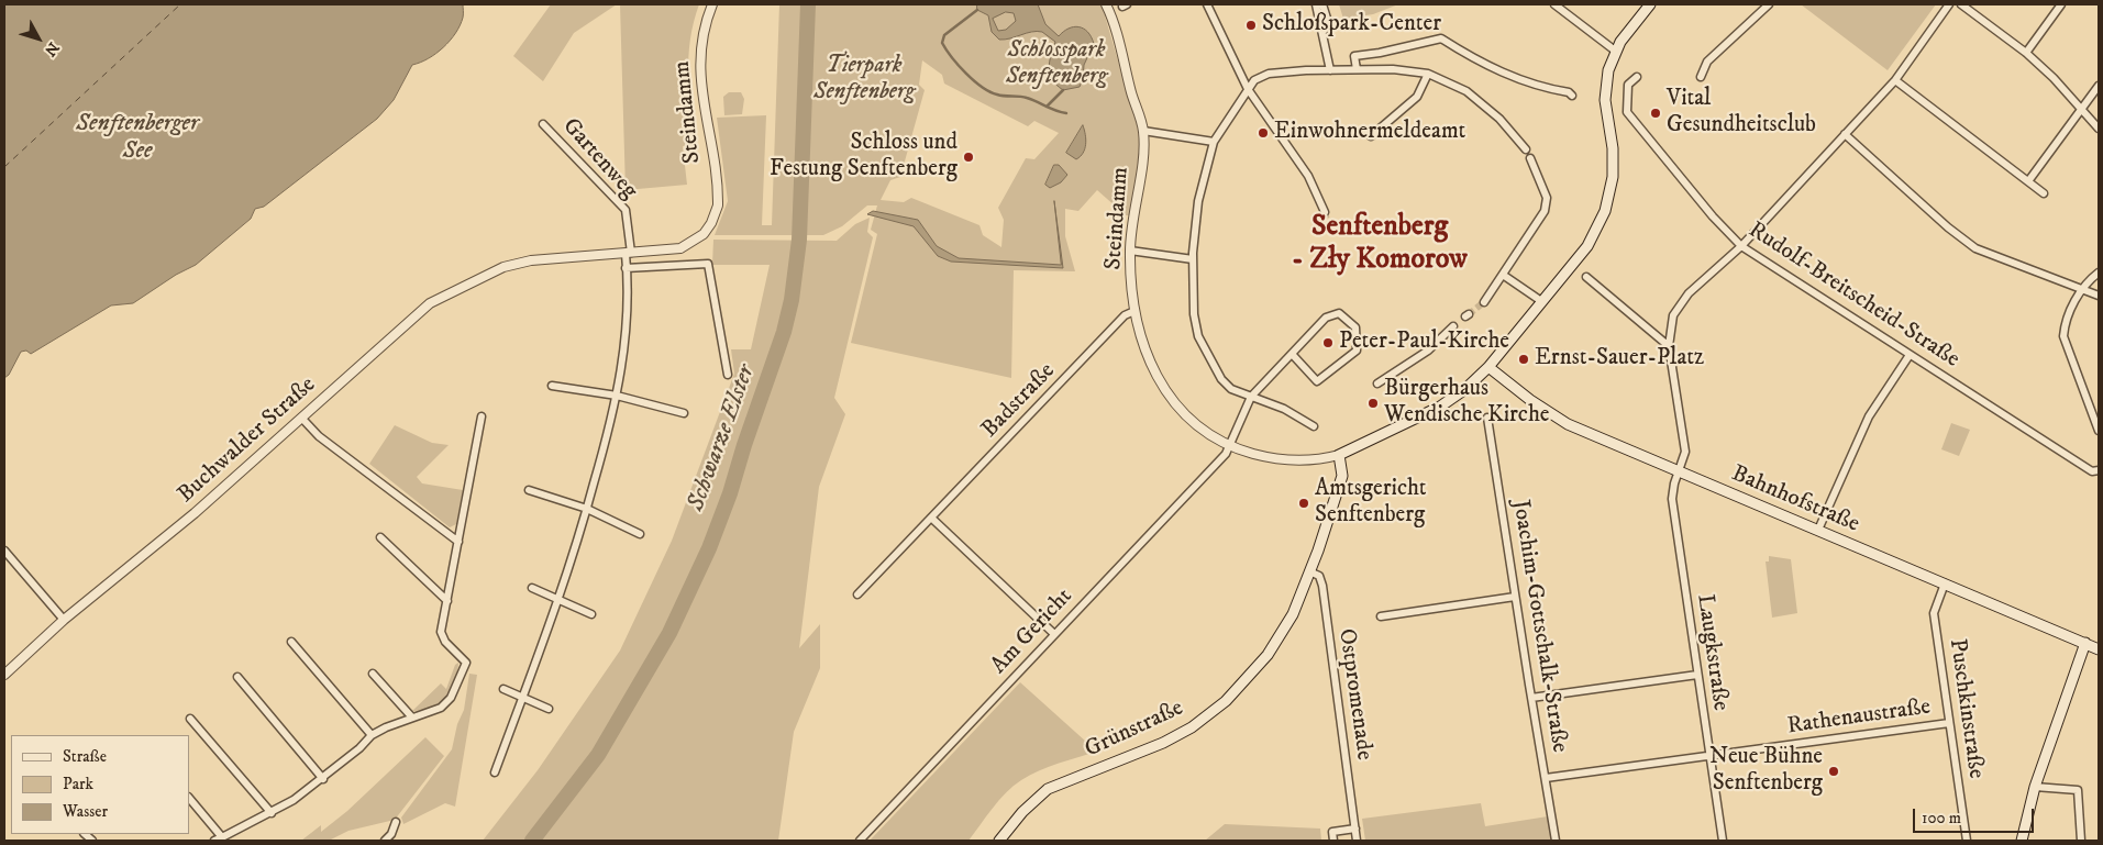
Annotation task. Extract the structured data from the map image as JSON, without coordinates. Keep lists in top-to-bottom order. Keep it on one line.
{"streets":{"main road":["Steindamm","Bahnhofstraße","Grünstraße"],"street":["Gartenweg","Rudolf-Breitscheid-Straße","Badstraße","Buchwalder Straße","Joachim-Gottschalk-Straße","Am Gericht","Laugkstraße","Ostpromenade","Puschkinstraße","Rathenaustraße"]},"crossings":[["Steindamm","Gartenweg"],["Steindamm","Badstraße"],["Steindamm","Buchwalder Straße"],["Steindamm","Bahnhofstraße"],["Steindamm","Am Gericht"],["Steindamm","Grünstraße"],["Rudolf-Breitscheid-Straße","Laugkstraße"],["Bahnhofstraße","Laugkstraße"],["Bahnhofstraße","Puschkinstraße"],["Joachim-Gottschalk-Straße","Rathenaustraße"],["Laugkstraße","Rathenaustraße"],["Ostpromenade","Grünstraße"],["Puschkinstraße","Rathenaustraße"]],"districts":["Senftenberg - Zły Komorow"],"water":["Senftenberger See","Schwarze Elster"],"parks":["Schlosspark Senftenberg","Tierpark Senftenberg"],"places":["Schloßpark-Center","Vital Gesundheitsclub","Einwohnermeldeamt","Schloss und Festung Senftenberg","Peter-Paul-Kirche","Ernst-Sauer-Platz","Bürgerhaus Wendische Kirche","Amtsgericht Senftenberg","Neue Bühne Senftenberg"],"legend":["Straße","Park","Wasser"],"scale_bar":"100 m","north":"bottom right"}
